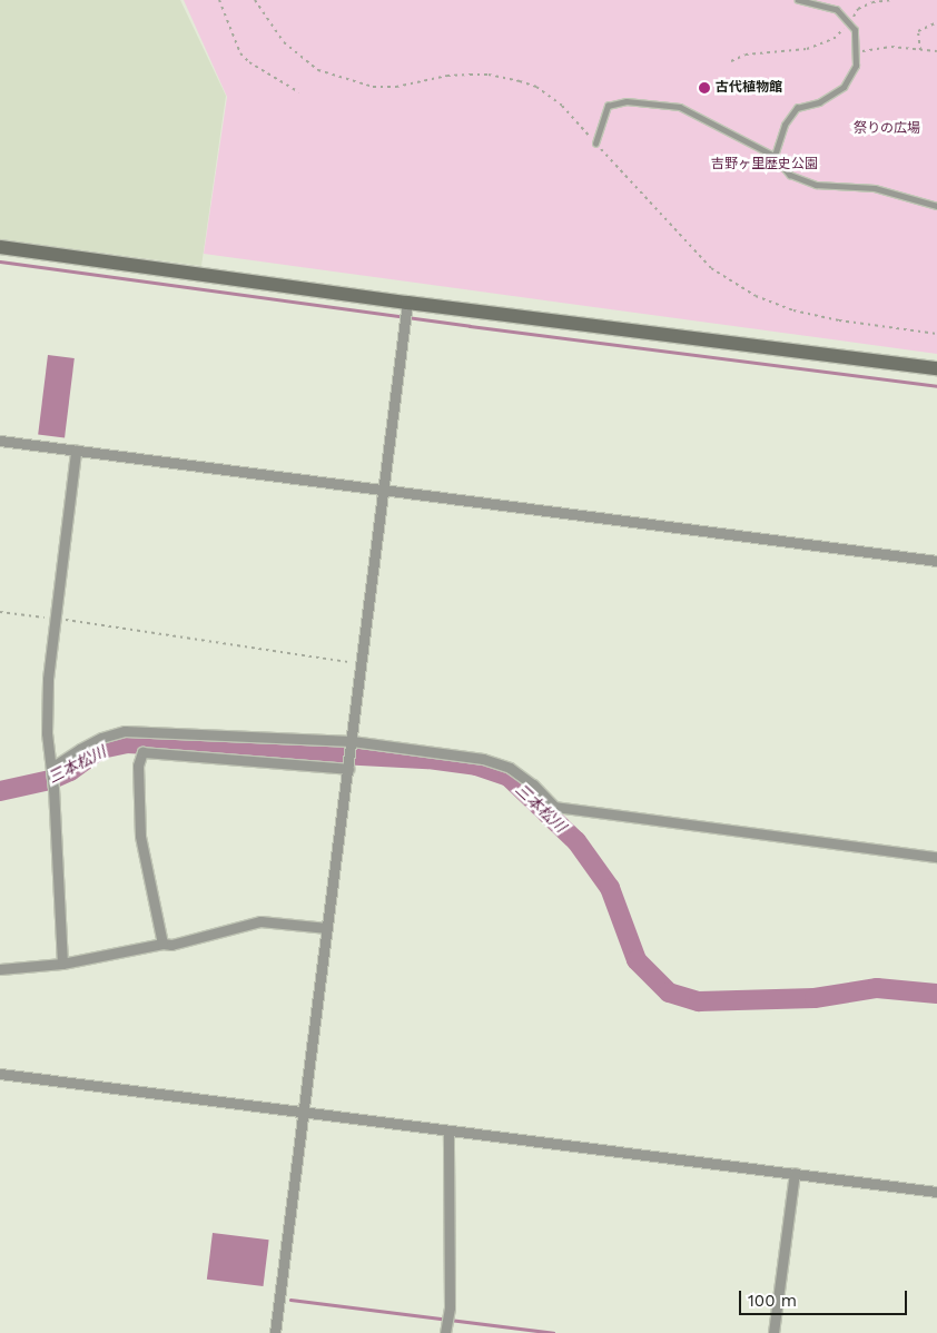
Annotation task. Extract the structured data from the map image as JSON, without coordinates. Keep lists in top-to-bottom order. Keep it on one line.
{"water":["三本松川"],"parks":["祭りの広場","吉野ヶ里歴史公園"],"places":["古代植物館"],"scale_bar":"100 m"}
